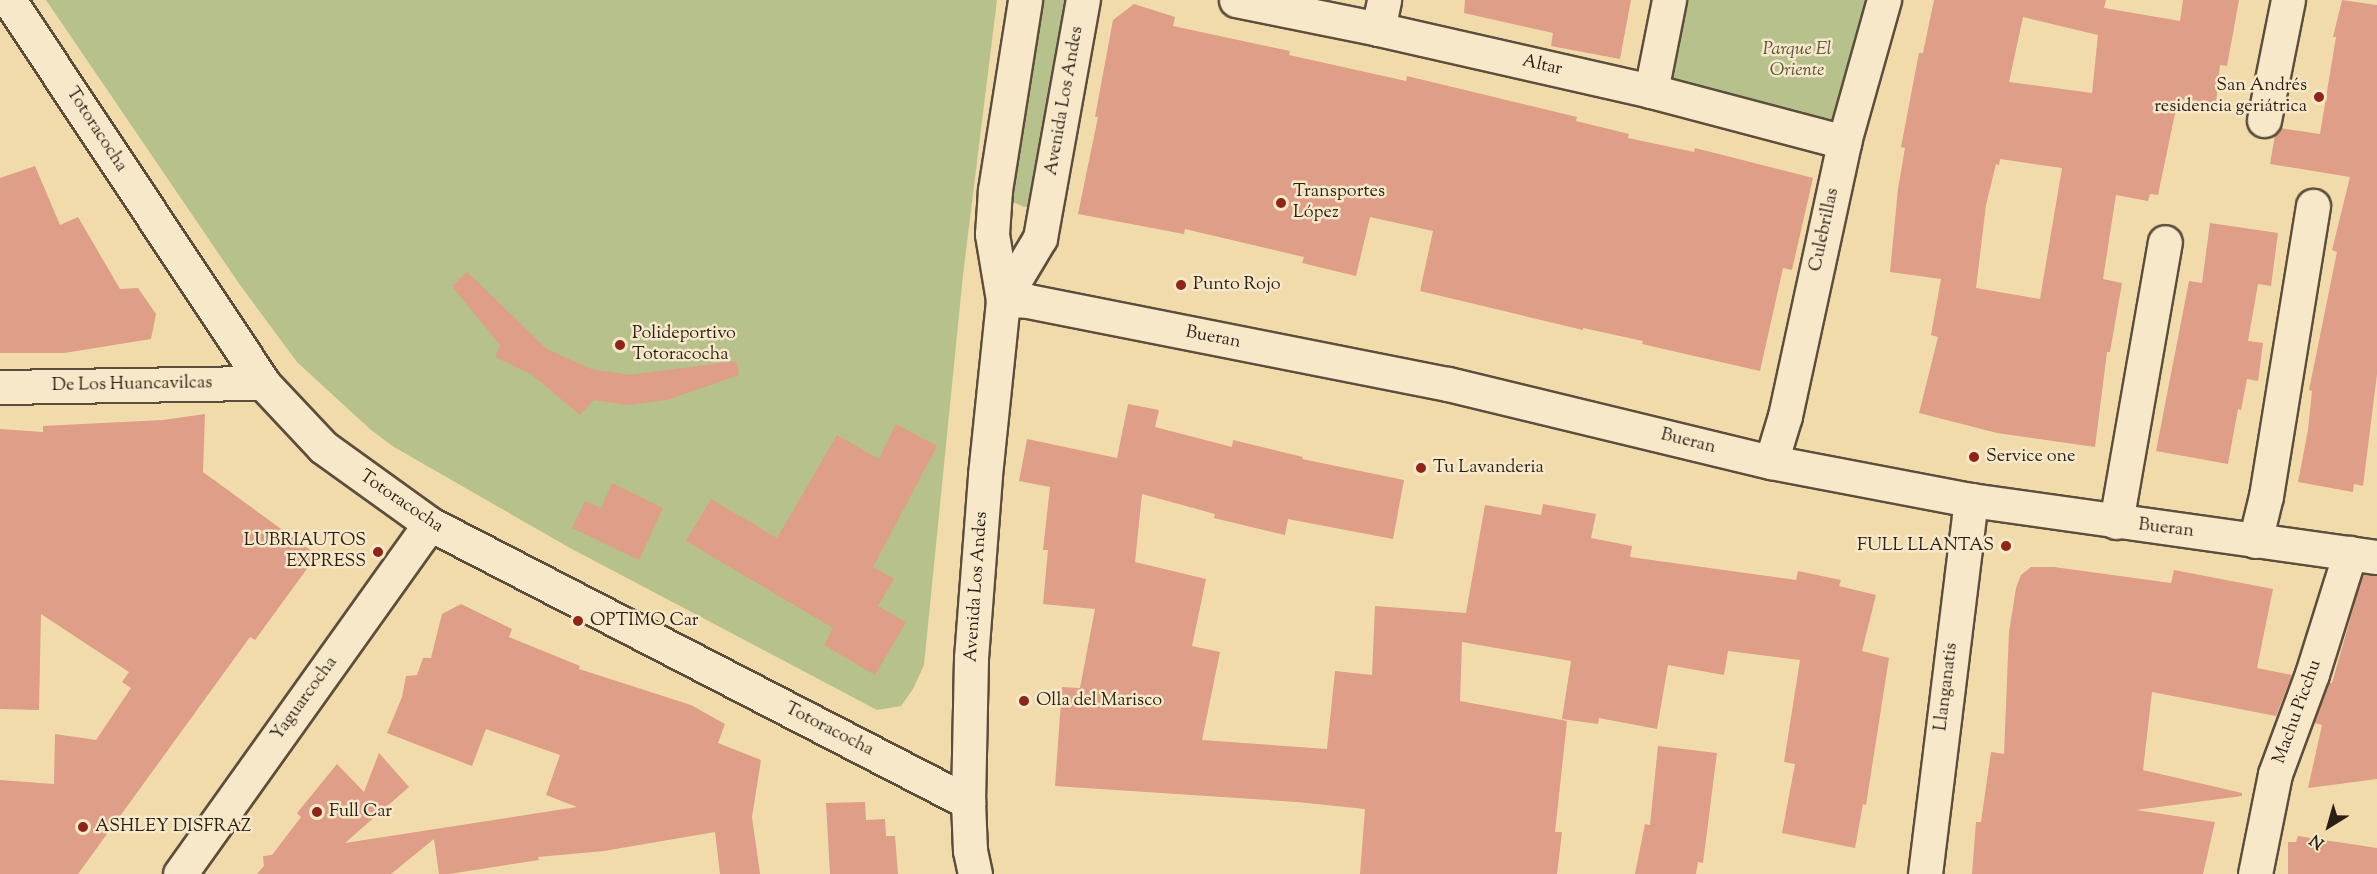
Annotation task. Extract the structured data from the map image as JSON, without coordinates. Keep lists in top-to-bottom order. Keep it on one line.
{"streets":{"street":["Altar","Avenida Los Andes","Totoracocha","Culebrillas","Bueran","De Los Huancavilcas","Llanganatis","Yaguarcocha","Machu Picchu"]},"crossings":[["Altar","Culebrillas"],["Avenida Los Andes","Totoracocha"],["Avenida Los Andes","Bueran"],["Totoracocha","De Los Huancavilcas"],["Totoracocha","Yaguarcocha"],["Culebrillas","Bueran"],["Bueran","Llanganatis"],["Bueran","Machu Picchu"]],"parks":["Parque El Oriente"],"places":["San Andrés residencia geriátrica","Transportes López","Punto Rojo","Polideportivo Totoracocha","Service one","Tu Lavanderia","FULL LLANTAS","LUBRIAUTOS EXPRESS","OPTIMO Car","Olla del Marisco","Full Car","ASHLEY DISFRAZ"],"north":"bottom left"}
